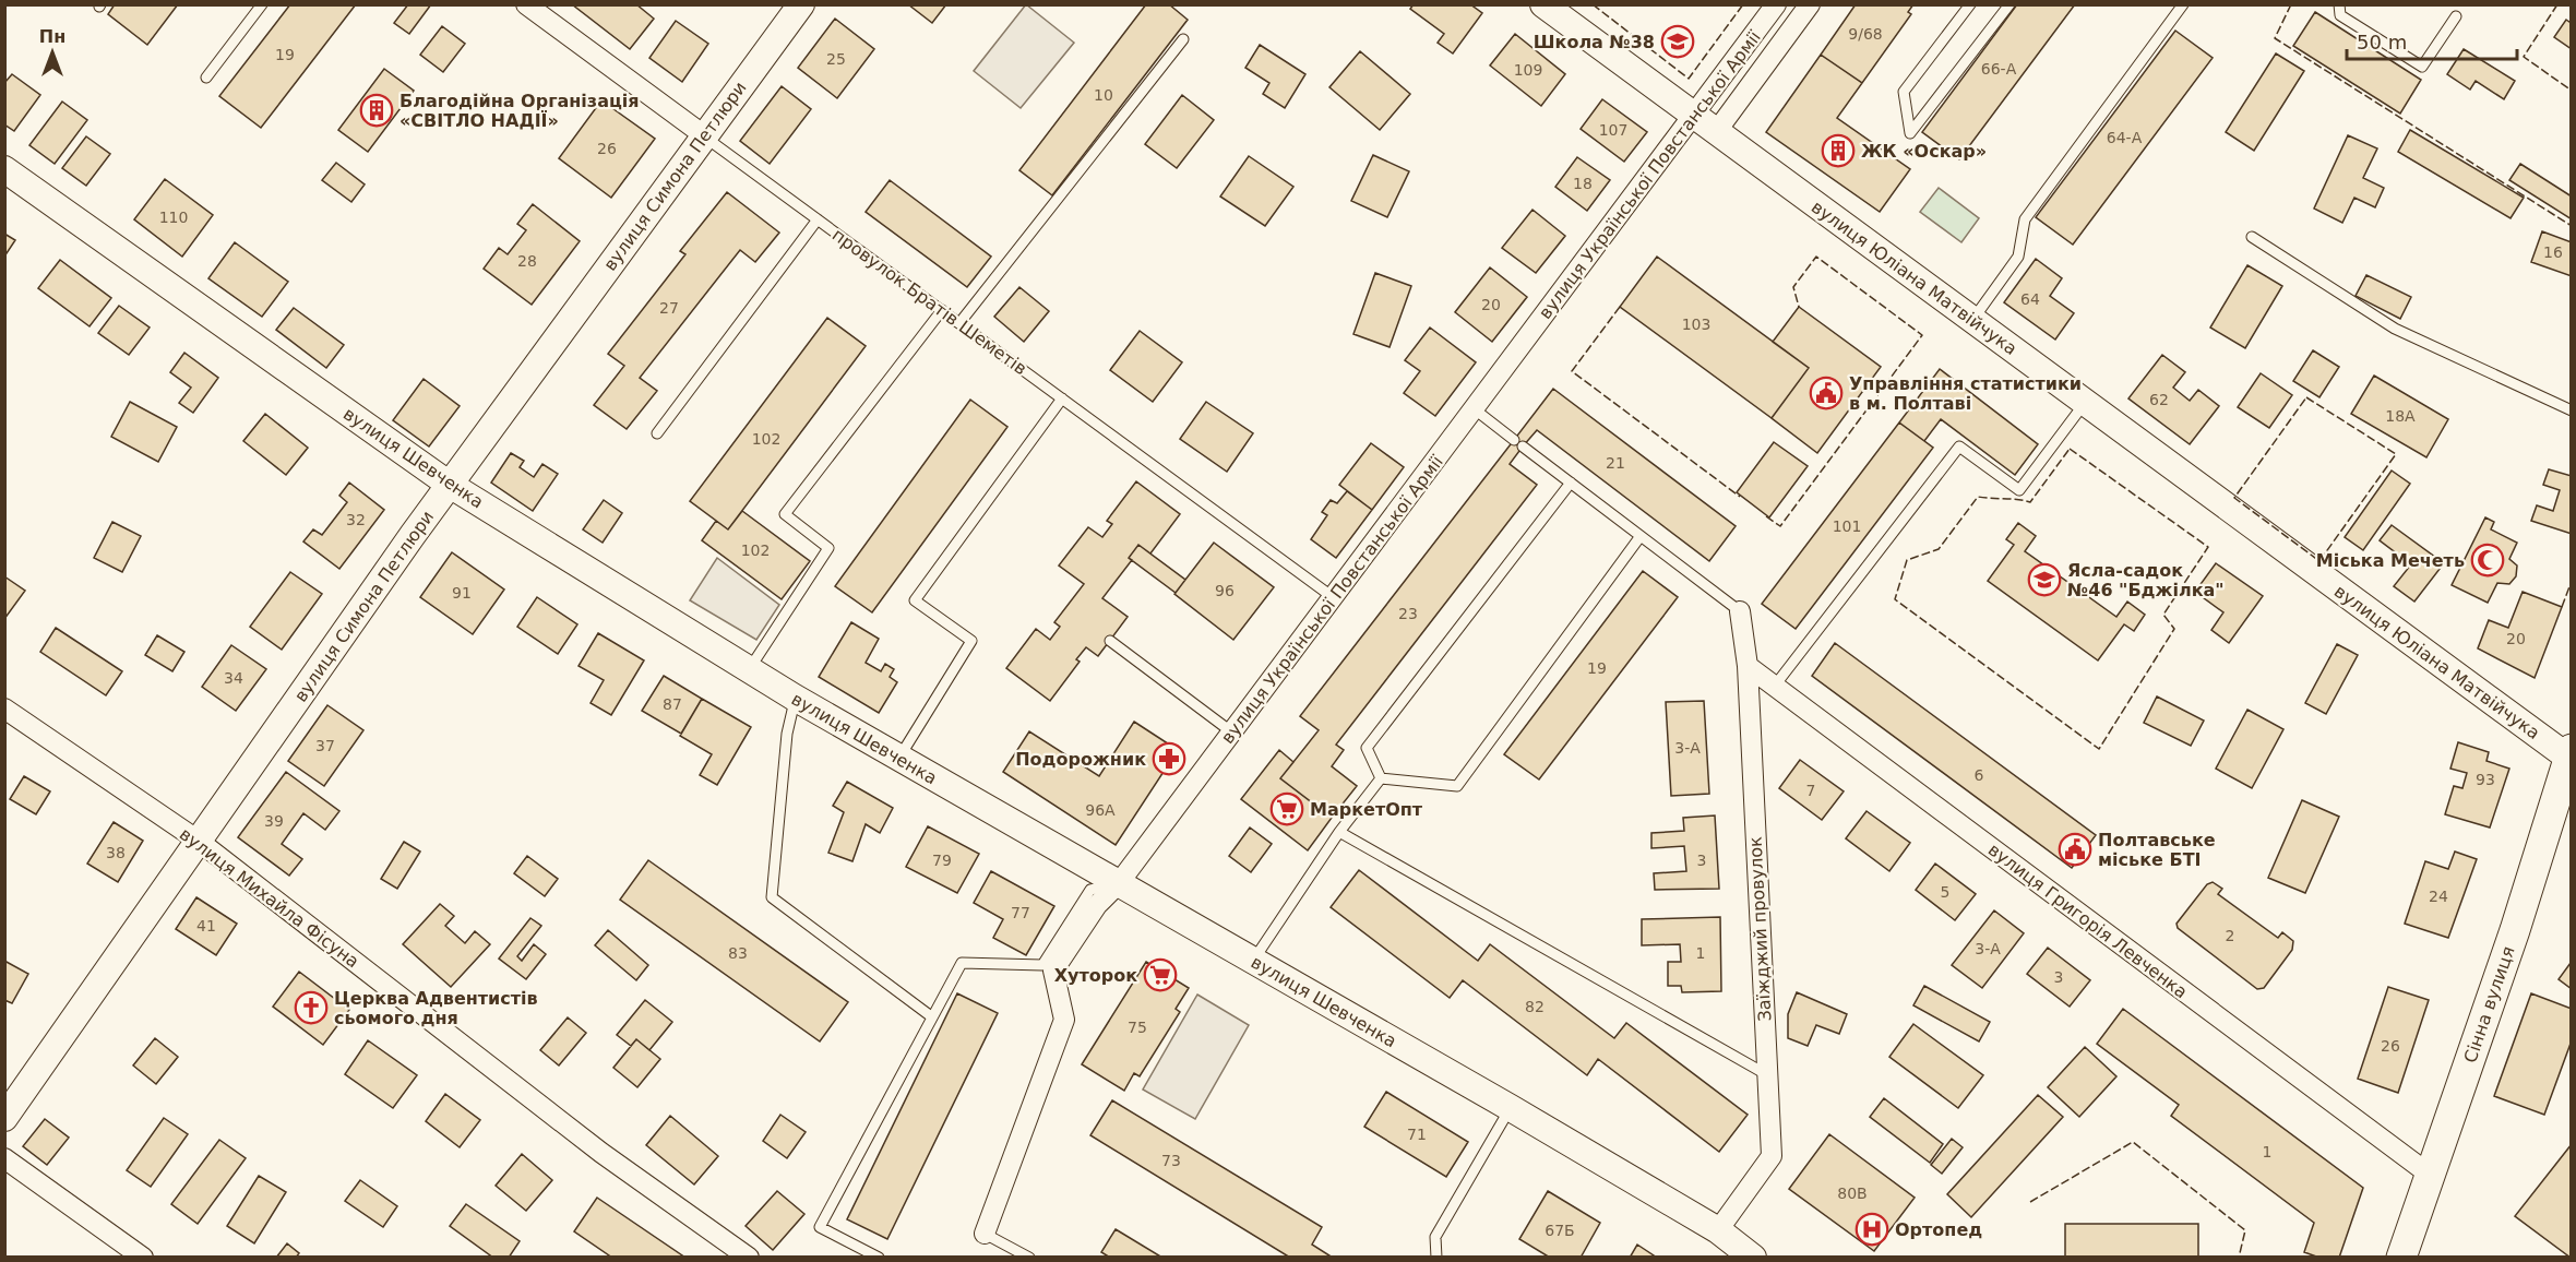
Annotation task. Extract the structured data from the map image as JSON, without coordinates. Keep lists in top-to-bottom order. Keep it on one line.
{"streets":{"main road":["Сінна вулиця"],"street":["вулиця Української Повстанської Армії","вулиця Симона Петлюри","вулиця Юліана Матвійчука","провулок Братів Шеметів","вулиця Шевченка","вулиця Михайла Фісуна","вулиця Григорія Левченка","Заїжджий провулок"]},"crossings":[["вулиця Української Повстанської Армії","вулиця Юліана Матвійчука"],["вулиця Української Повстанської Армії","провулок Братів Шеметів"],["вулиця Української Повстанської Армії","вулиця Шевченка"],["вулиця Симона Петлюри","провулок Братів Шеметів"],["вулиця Симона Петлюри","вулиця Шевченка"],["вулиця Симона Петлюри","вулиця Михайла Фісуна"],["вулиця Юліана Матвійчука","Сінна вулиця"],["вулиця Шевченка","Заїжджий провулок"],["вулиця Григорія Левченка","Заїжджий провулок"],["вулиця Григорія Левченка","Сінна вулиця"]],"places":{"school or university":["Школа №38","Ясла-садок №46 \"Бджілка\""],"building":["Благодійна Організація «СВІТЛО НАДІЇ»","ЖК «Оскар»"],"public building":["Управління статистики в м. Полтаві","Полтавське міське БТІ"],"mosque":["Міська Мечеть"],"pharmacy":["Подорожник"],"supermarket":["МаркетОпт","Хуторок"],"church":["Церква Адвентистів сьомого дня"],"hospital":["Ортопед"]},"house_numbers":["9/68","19","25","66-А","109","10","107","64-А","26","18","110","16","28","64","20","27","103","62","18А","102","21","32","101","102","96","91","23","20","19","34","87","37","3-А","6","93","7","96А","39","38","79","3","5","24","77","41","2","3-А","83","1","3","82","75","26","71","1","73","80В","67Б"],"scale_bar":"50 m","north":"top"}
